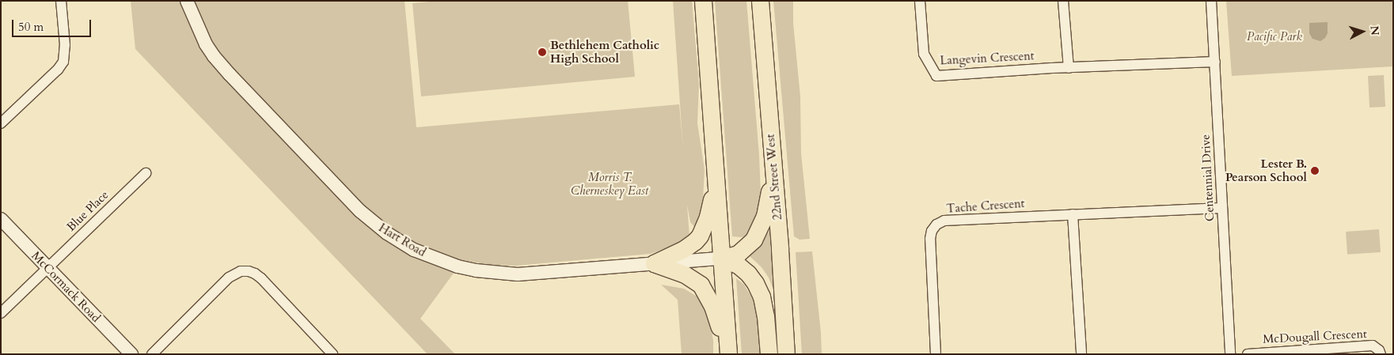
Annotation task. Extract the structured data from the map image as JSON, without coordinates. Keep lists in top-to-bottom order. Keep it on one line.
{"streets":{"highway":["22nd Street West"],"street":["Langevin Crescent","Centennial Drive","Tache Crescent","Blue Place","Hart Road","McCormack Road","McDougall Crescent"]},"crossings":[["Langevin Crescent","Centennial Drive"],["Centennial Drive","Tache Crescent"],["Blue Place","McCormack Road"]],"parks":["Pacific Park","Morris T. Cherneskey East"],"places":["Bethlehem Catholic High School","Lester B. Pearson School"],"scale_bar":"50 m","north":"right"}
